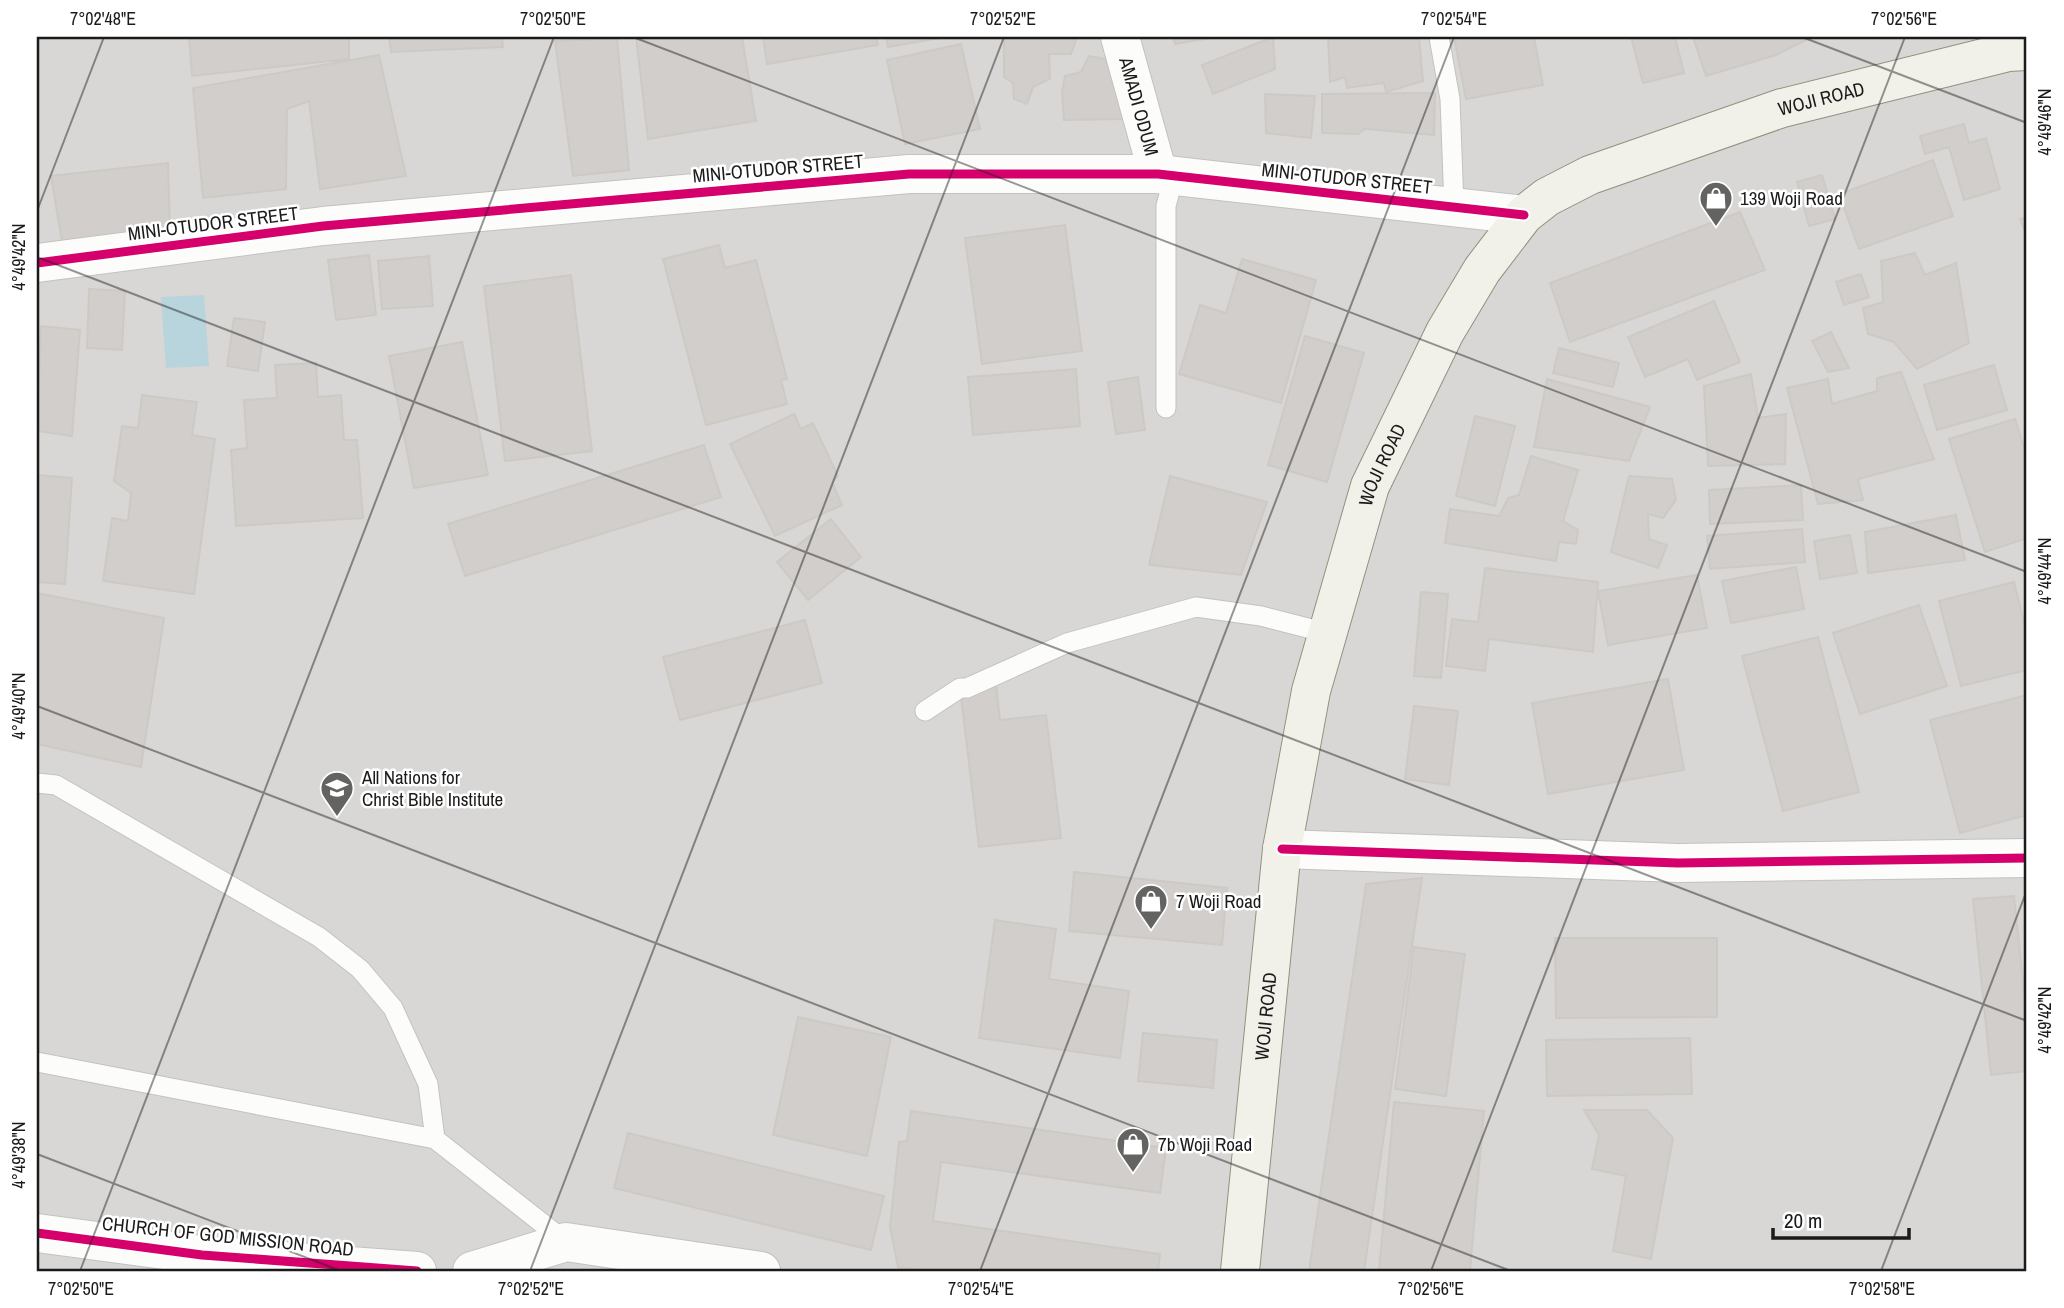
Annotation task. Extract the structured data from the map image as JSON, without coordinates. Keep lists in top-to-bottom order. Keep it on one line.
{"streets":{"main road":["WOJI ROAD"],"street":["AMADI ODUM","MINI-OTUDOR STREET","CHURCH OF GOD MISSION ROAD"]},"crossings":[["WOJI ROAD","MINI-OTUDOR STREET"],["AMADI ODUM","MINI-OTUDOR STREET"]],"places":{"shop":["139 Woji Road","7 Woji Road","7b Woji Road"],"school or university":["All Nations for Christ Bible Institute"]},"scale_bar":"20 m","coordinates":["7°02'48\"E","7°02'50\"E","7°02'52\"E","7°02'54\"E","7°02'56\"E","4°49'46\"N","4°49'42\"N","4°49'44\"N","4°49'40\"N","4°49'38\"N","7°02'58\"E"]}
